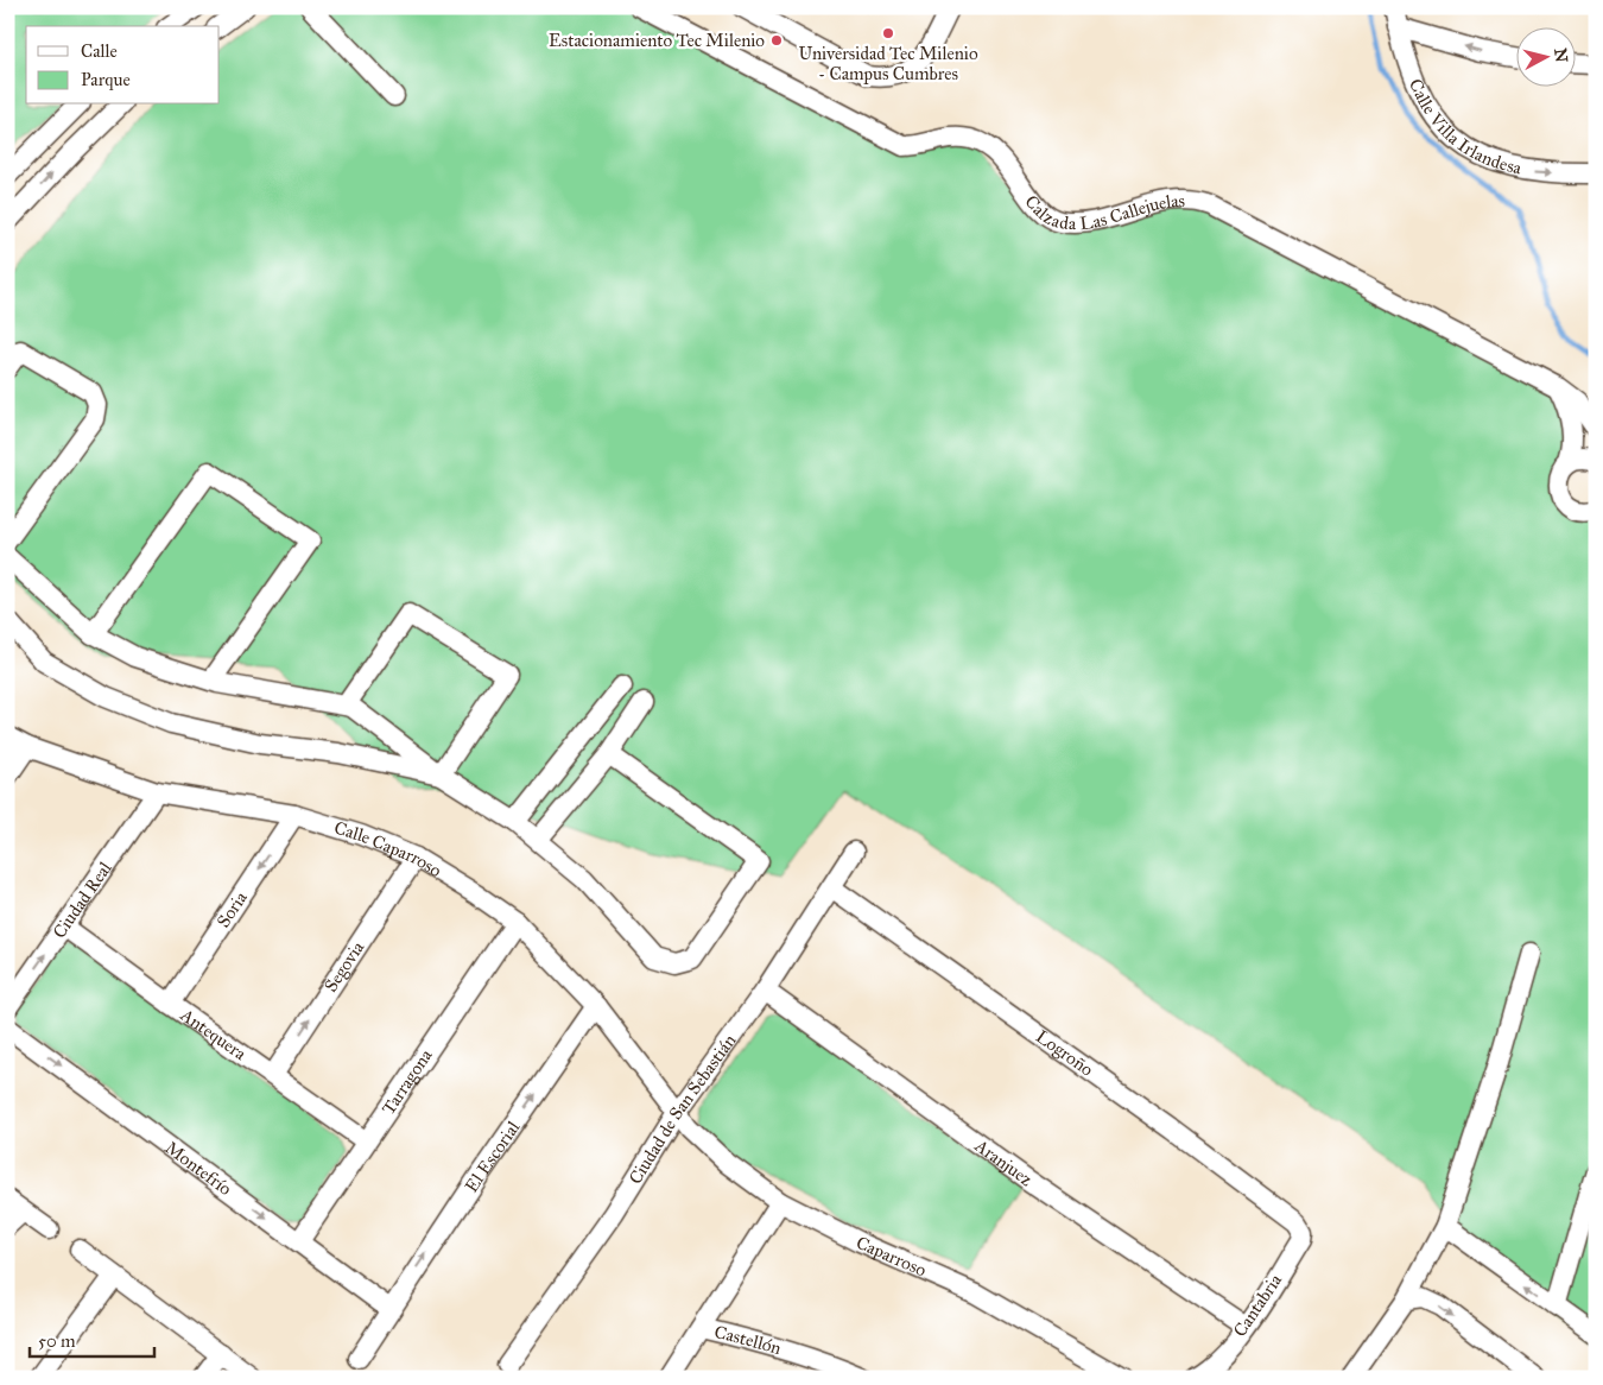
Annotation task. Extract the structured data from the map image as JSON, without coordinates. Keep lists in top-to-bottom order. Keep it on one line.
{"streets":{"street":["Calle Villa Irlandesa","Calzada Las Callejuelas","Calle Caparroso","Ciudad Real","Soria","Segovia","Antequera","Logroño","Tarragona","Ciudad de San Sebastián","El Escorial","Aranjuez","Montefrío","Caparroso","Cantabria","Castellón"]},"crossings":[["Calle Caparroso","Ciudad Real"],["Calle Caparroso","Soria"],["Calle Caparroso","Segovia"],["Calle Caparroso","Tarragona"],["Calle Caparroso","Ciudad de San Sebastián"],["Calle Caparroso","El Escorial"],["Calle Caparroso","Caparroso"],["Ciudad Real","Antequera"],["Soria","Antequera"],["Segovia","Antequera"],["Antequera","Tarragona"],["Logroño","Ciudad de San Sebastián"],["Logroño","Cantabria"],["Tarragona","Montefrío"],["Ciudad de San Sebastián","Aranjuez"],["Ciudad de San Sebastián","Caparroso"],["El Escorial","Montefrío"],["Aranjuez","Cantabria"]],"one_way":["Ciudad Real","Soria","Segovia","El Escorial"],"places":["Universidad Tec Milenio - Campus Cumbres","Estacionamiento Tec Milenio"],"legend":["Calle","Parque"],"scale_bar":"50 m","north":"right"}
